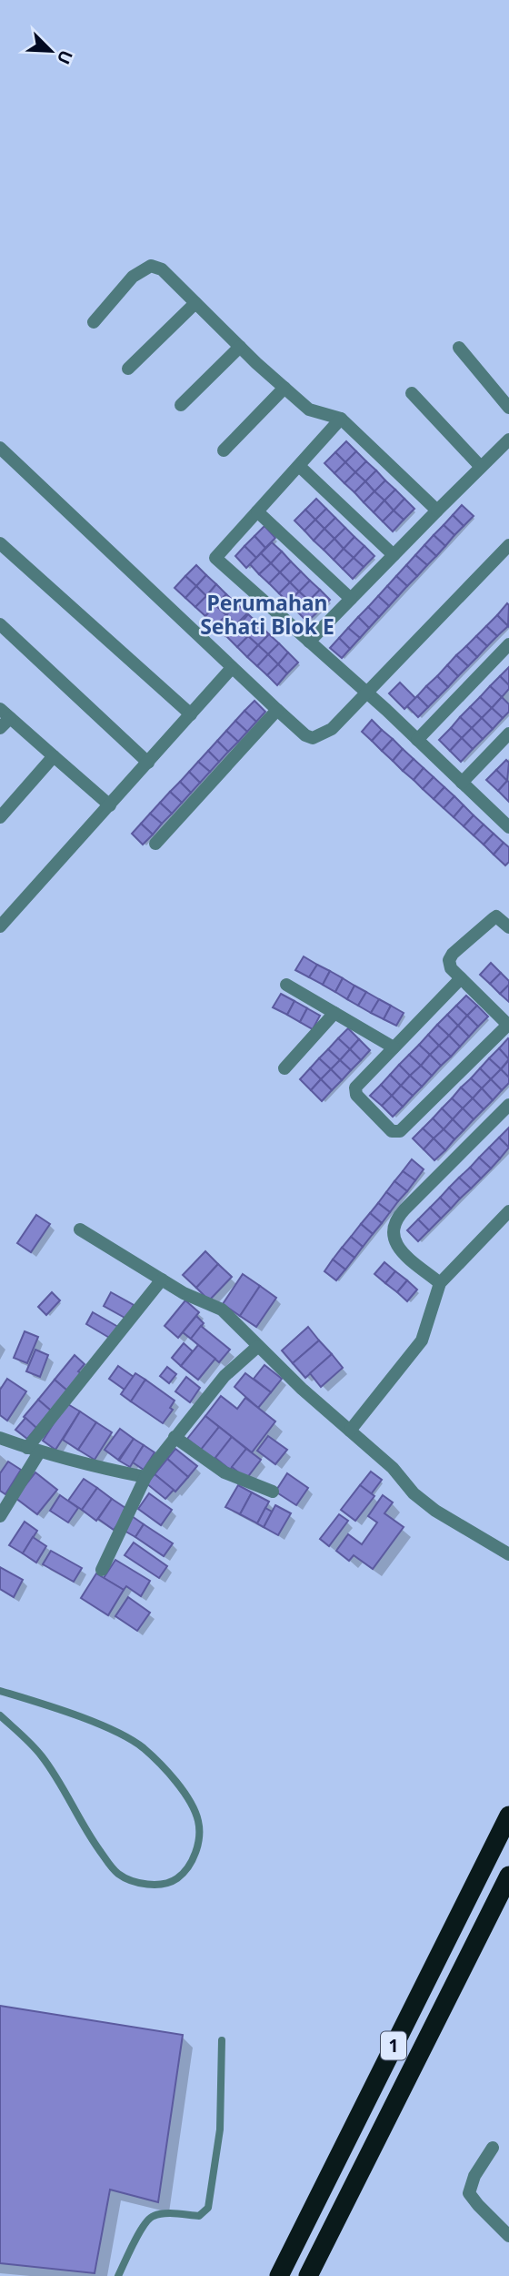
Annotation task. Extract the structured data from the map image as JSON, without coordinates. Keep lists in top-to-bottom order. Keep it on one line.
{"streets":{"highway":["1"]},"districts":["Perumahan Sehati Blok E"],"north":"bottom right"}
